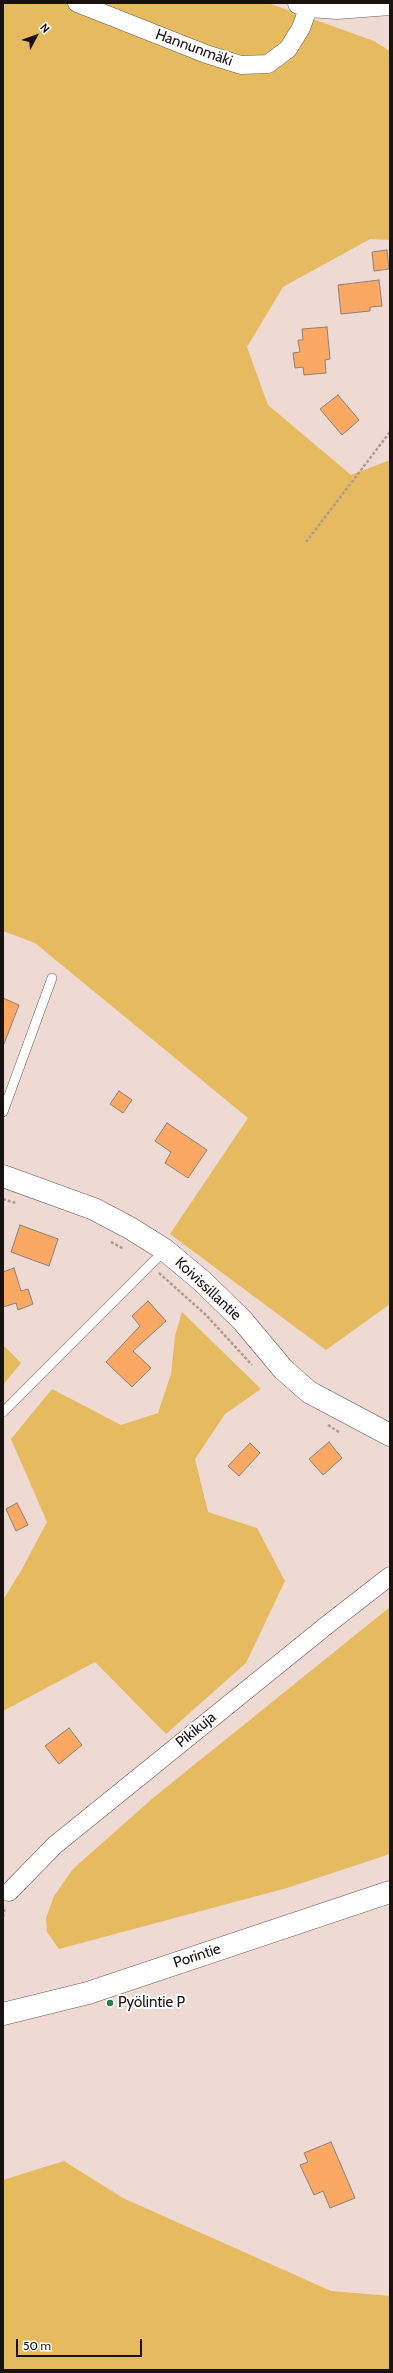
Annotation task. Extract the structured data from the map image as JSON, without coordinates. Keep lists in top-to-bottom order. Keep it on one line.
{"streets":{"main road":["Koivissillantie","Porintie"],"street":["Hannunmäki","Pikikuja"]},"places":["Pyölintie P"],"scale_bar":"50 m","north":"top right"}
